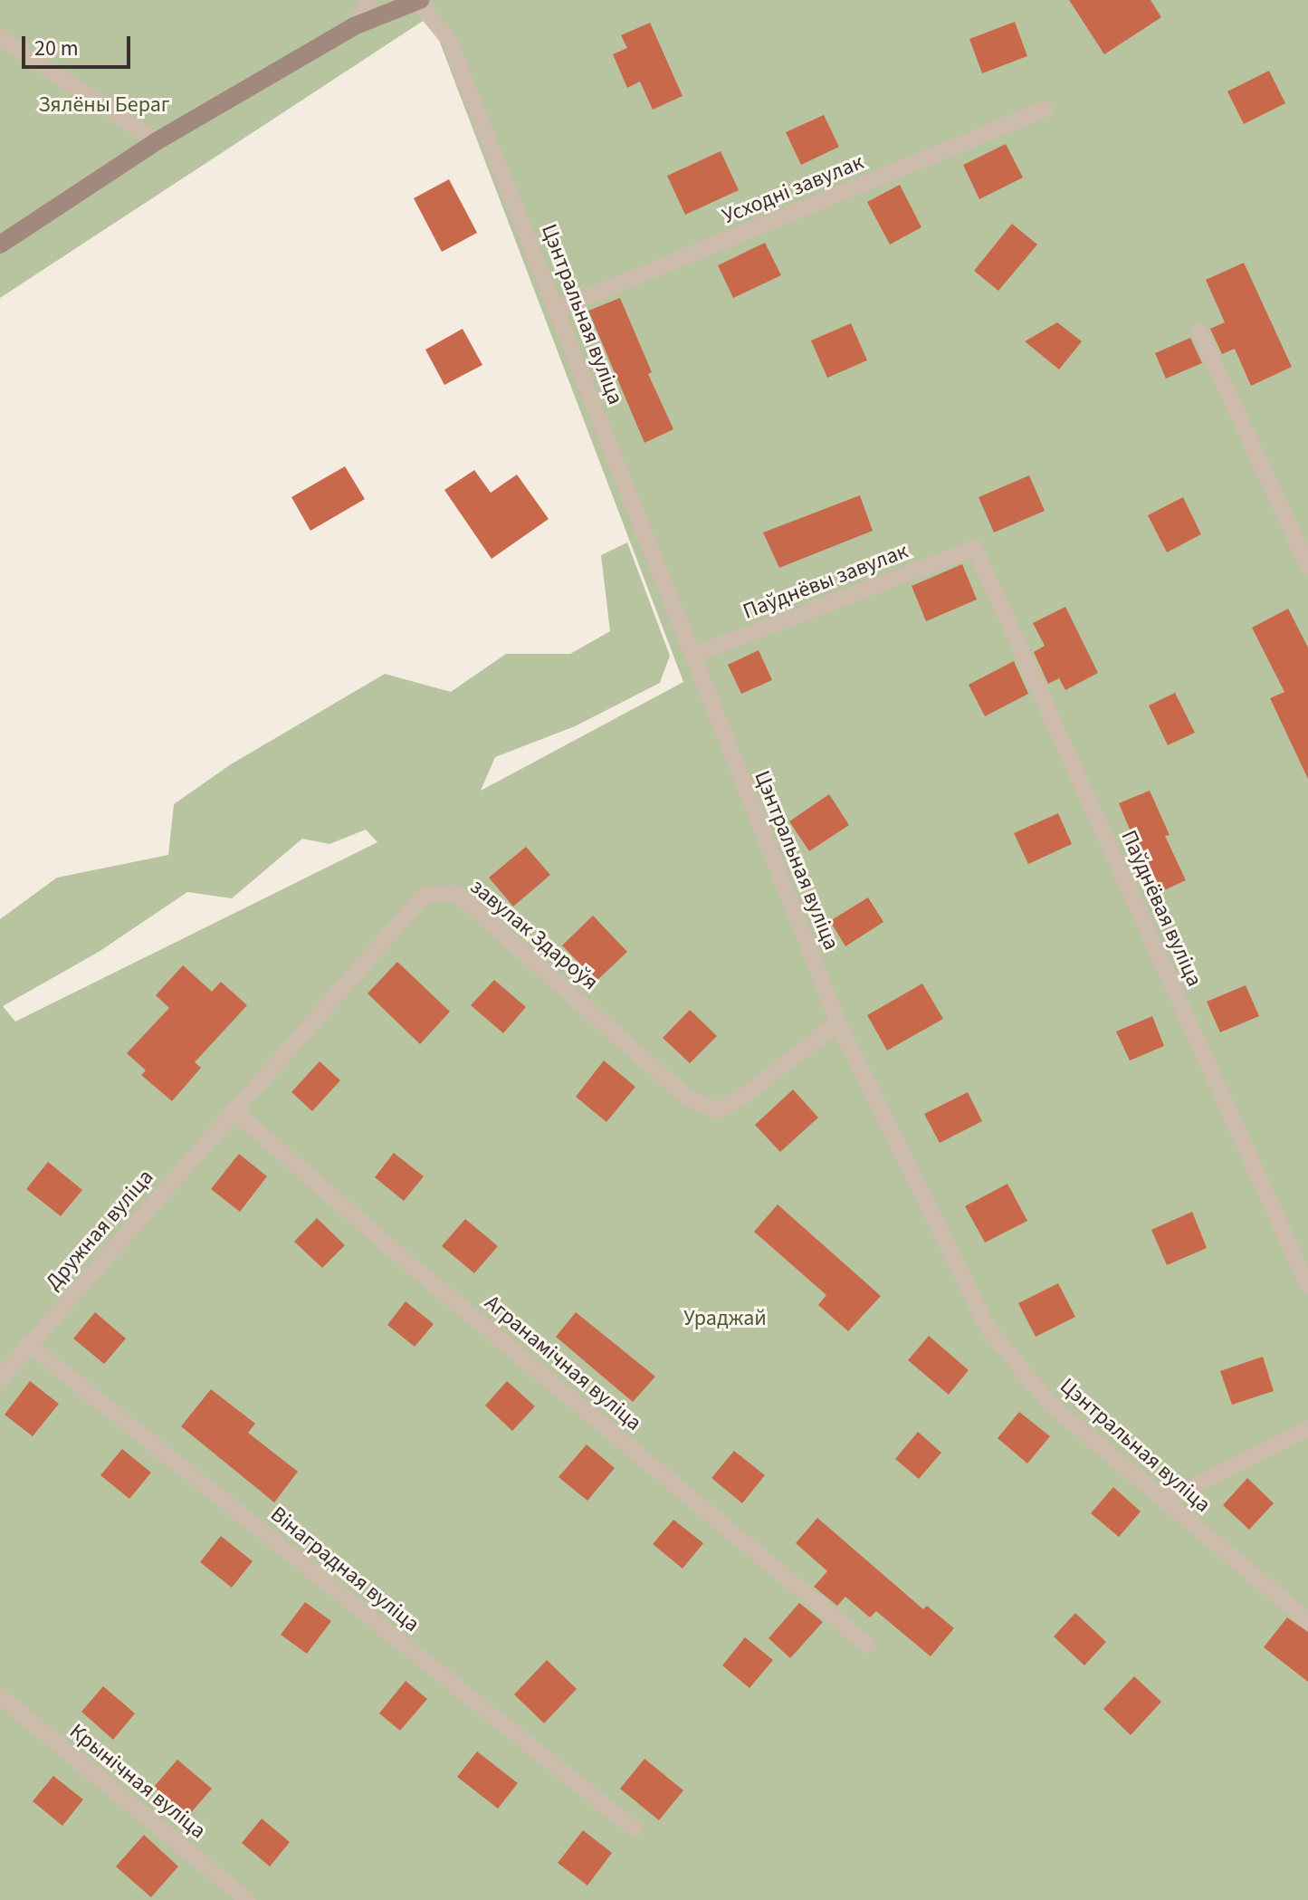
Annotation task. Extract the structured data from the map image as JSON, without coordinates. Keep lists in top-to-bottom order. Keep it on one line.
{"streets":{"lane":["Усходні завулак","Цэнтральная вуліца","Паўднёвы завулак","Паўднёвая вуліца","завулак Здароўя","Дружная вуліца","Агранамічная вуліца","Вінаградная вуліца","Крынічная вуліца"]},"crossings":[["Усходні завулак","Цэнтральная вуліца"],["Цэнтральная вуліца","Паўднёвы завулак"],["Цэнтральная вуліца","завулак Здароўя"],["Паўднёвы завулак","Паўднёвая вуліца"],["завулак Здароўя","Дружная вуліца"],["завулак Здароўя","Агранамічная вуліца"],["Дружная вуліца","Агранамічная вуліца"],["Дружная вуліца","Вінаградная вуліца"]],"parks":["Зялёны Бераг","Ураджай"],"scale_bar":"20 m"}
